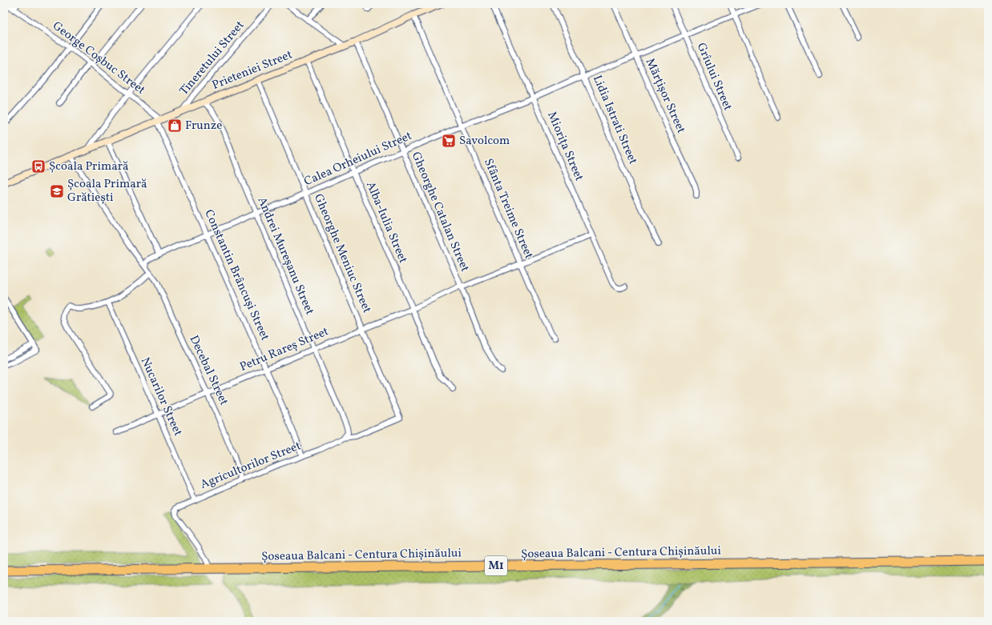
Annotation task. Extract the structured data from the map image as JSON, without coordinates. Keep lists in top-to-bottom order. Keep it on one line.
{"streets":{"highway":["Șoseaua Balcani - Centura Chișinăului","M1"],"street":["George Coșbuc Street","Tineretului Street","Prieteniei Street","Grîului Street","Mărțișor Street","Lidia Istrati Street","Miorița Street","Calea Orheiului Street","Sfânta Treime Street","Gheorghe Catalan Street","Alba-Iulia Street","Gheorghe Meniuc Street","Andrei Mureșanu Street","Constantin Brâncuși Street","Petru Rareș Street","Decebal Street","Nucarilor Street","Agricultorilor Street"]},"crossings":[["George Coșbuc Street","Prieteniei Street"],["George Coșbuc Street","Constantin Brâncuși Street"],["Tineretului Street","Prieteniei Street"],["Prieteniei Street","Sfânta Treime Street"],["Prieteniei Street","Gheorghe Catalan Street"],["Prieteniei Street","Alba-Iulia Street"],["Prieteniei Street","Gheorghe Meniuc Street"],["Prieteniei Street","Andrei Mureșanu Street"],["Prieteniei Street","Constantin Brâncuși Street"],["Grîului Street","Calea Orheiului Street"],["Mărțișor Street","Calea Orheiului Street"],["Lidia Istrati Street","Calea Orheiului Street"],["Miorița Street","Calea Orheiului Street"],["Miorița Street","Petru Rareș Street"],["Calea Orheiului Street","Sfânta Treime Street"],["Calea Orheiului Street","Gheorghe Catalan Street"],["Calea Orheiului Street","Alba-Iulia Street"],["Calea Orheiului Street","Gheorghe Meniuc Street"],["Calea Orheiului Street","Andrei Mureșanu Street"],["Calea Orheiului Street","Constantin Brâncuși Street"],["Sfânta Treime Street","Petru Rareș Street"],["Gheorghe Catalan Street","Petru Rareș Street"],["Alba-Iulia Street","Petru Rareș Street"],["Gheorghe Meniuc Street","Petru Rareș Street"],["Gheorghe Meniuc Street","Agricultorilor Street"],["Andrei Mureșanu Street","Petru Rareș Street"],["Andrei Mureșanu Street","Agricultorilor Street"],["Constantin Brâncuși Street","Petru Rareș Street"],["Constantin Brâncuși Street","Agricultorilor Street"],["Petru Rareș Street","Decebal Street"],["Petru Rareș Street","Nucarilor Street"],["Decebal Street","Agricultorilor Street"],["Nucarilor Street","Agricultorilor Street"],["Agricultorilor Street","Șoseaua Balcani - Centura Chișinăului"]],"places":{"shop":["Frunze"],"supermarket":["Savolcom"],"bus stop":["Școala Primară"],"school or university":["Școala Primară Grătiești"]}}
